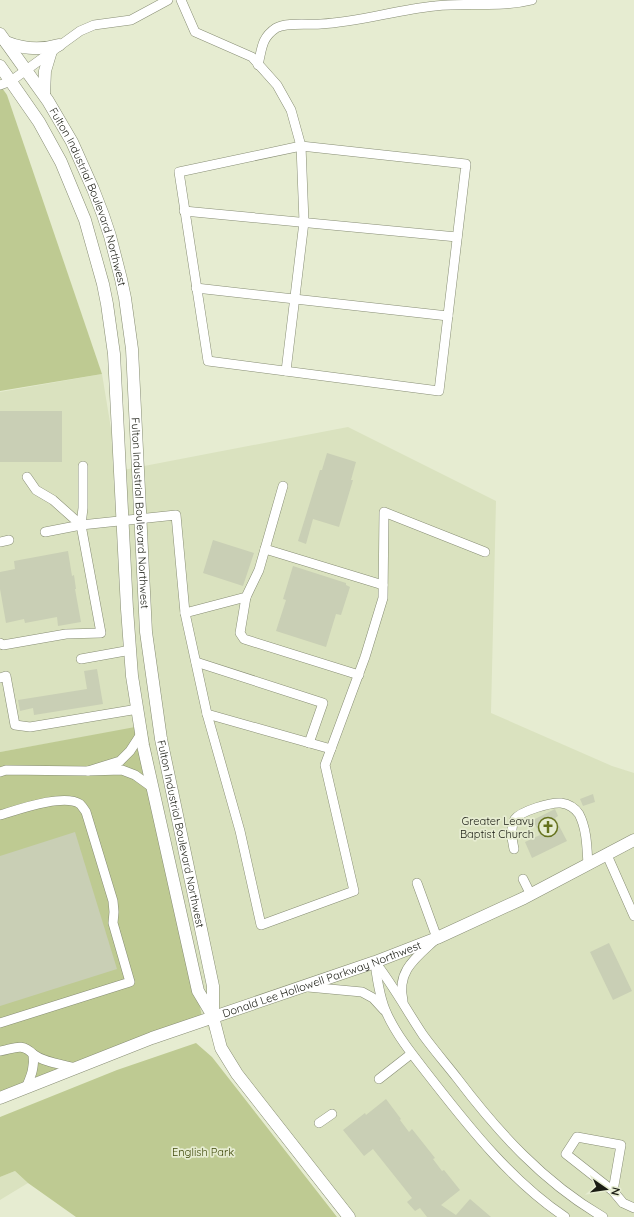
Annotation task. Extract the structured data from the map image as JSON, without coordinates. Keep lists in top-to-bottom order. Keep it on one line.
{"streets":{"main road":["Fulton Industrial Boulevard Northwest","Donald Lee Hollowell Parkway Northwest"]},"crossings":[["Fulton Industrial Boulevard Northwest","Donald Lee Hollowell Parkway Northwest"]],"parks":["English Park"],"places":{"church":["Greater Leavy Baptist Church"]},"north":"right"}
